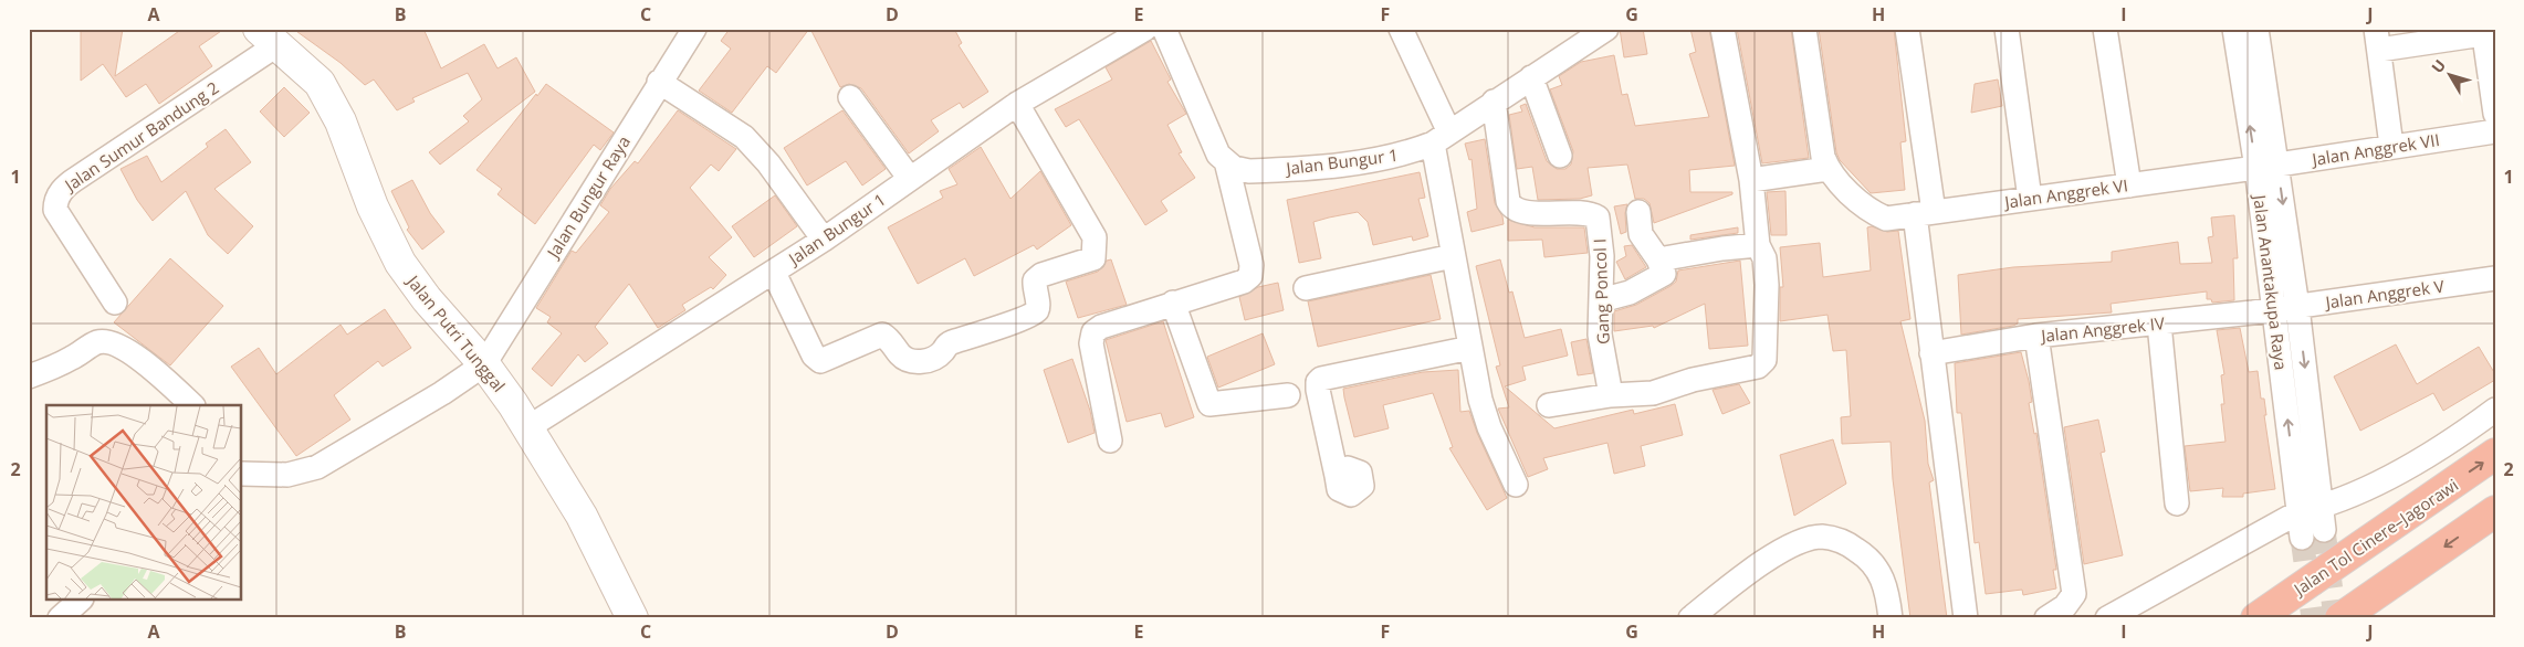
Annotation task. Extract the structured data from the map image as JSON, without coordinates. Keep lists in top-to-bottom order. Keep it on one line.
{"streets":{"highway":["Jalan Tol Cinere–Jagorawi"],"street":["Jalan Sumur Bandung 2","Jalan Anggrek VII","Jalan Bungur 1","Jalan Anggrek VI","Jalan Bungur Raya","Jalan Anantakupa Raya","Gang Poncol I","Jalan Anggrek V","Jalan Anggrek IV","Jalan Putri Tunggal"]},"crossings":[["Jalan Sumur Bandung 2","Jalan Putri Tunggal"],["Jalan Anggrek VII","Jalan Anggrek VI"],["Jalan Anggrek VII","Jalan Anantakupa Raya"],["Jalan Bungur 1","Gang Poncol I"],["Jalan Bungur 1","Jalan Putri Tunggal"],["Jalan Anggrek VI","Jalan Anantakupa Raya"],["Jalan Bungur Raya","Jalan Putri Tunggal"],["Jalan Anantakupa Raya","Jalan Anggrek V"],["Jalan Anantakupa Raya","Jalan Anggrek IV"],["Jalan Anggrek V","Jalan Anggrek IV"]],"north":"top left","grid":{"columns":["A","B","C","D","E","F","G","H","I","J"],"rows":["1","2"]}}
